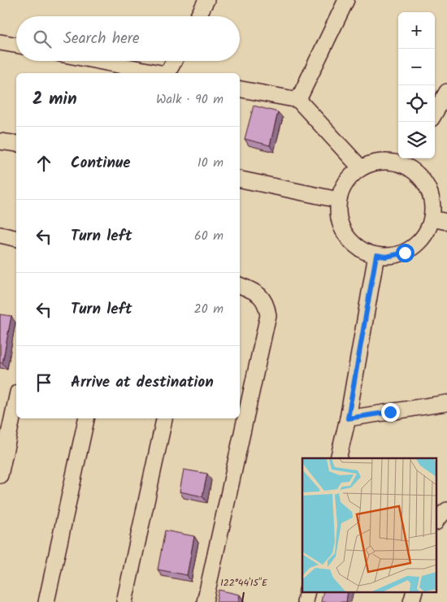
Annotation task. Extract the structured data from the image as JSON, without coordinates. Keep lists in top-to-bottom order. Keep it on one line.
{"page":{"map_buttons":["+","−"],"search":"Search here","heading":["2 min","Walk · 90 m"],"list":[["Continue","10 m"],["Turn left","60 m"],["Turn left","20 m"],"Arrive at destination"]},"coordinates":["122°44'15\"E"]}
